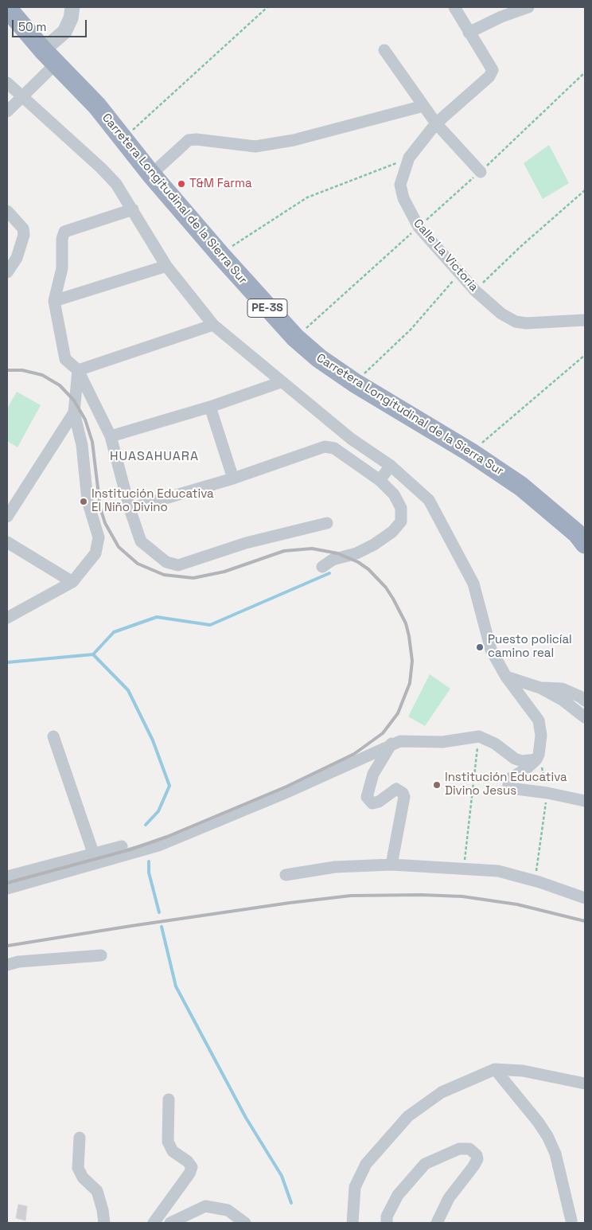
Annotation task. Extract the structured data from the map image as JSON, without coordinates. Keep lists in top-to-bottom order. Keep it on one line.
{"streets":{"highway":["Carretera Longitudinal de la Sierra Sur","PE-3S"],"street":["Calle La Victoria"]},"districts":["HUASAHUARA"],"places":["T&M Farma","Institución Educativa El Niño Divino","Puesto policíal camino real","Institución Educativa Divino Jesus"],"scale_bar":"50 m"}
